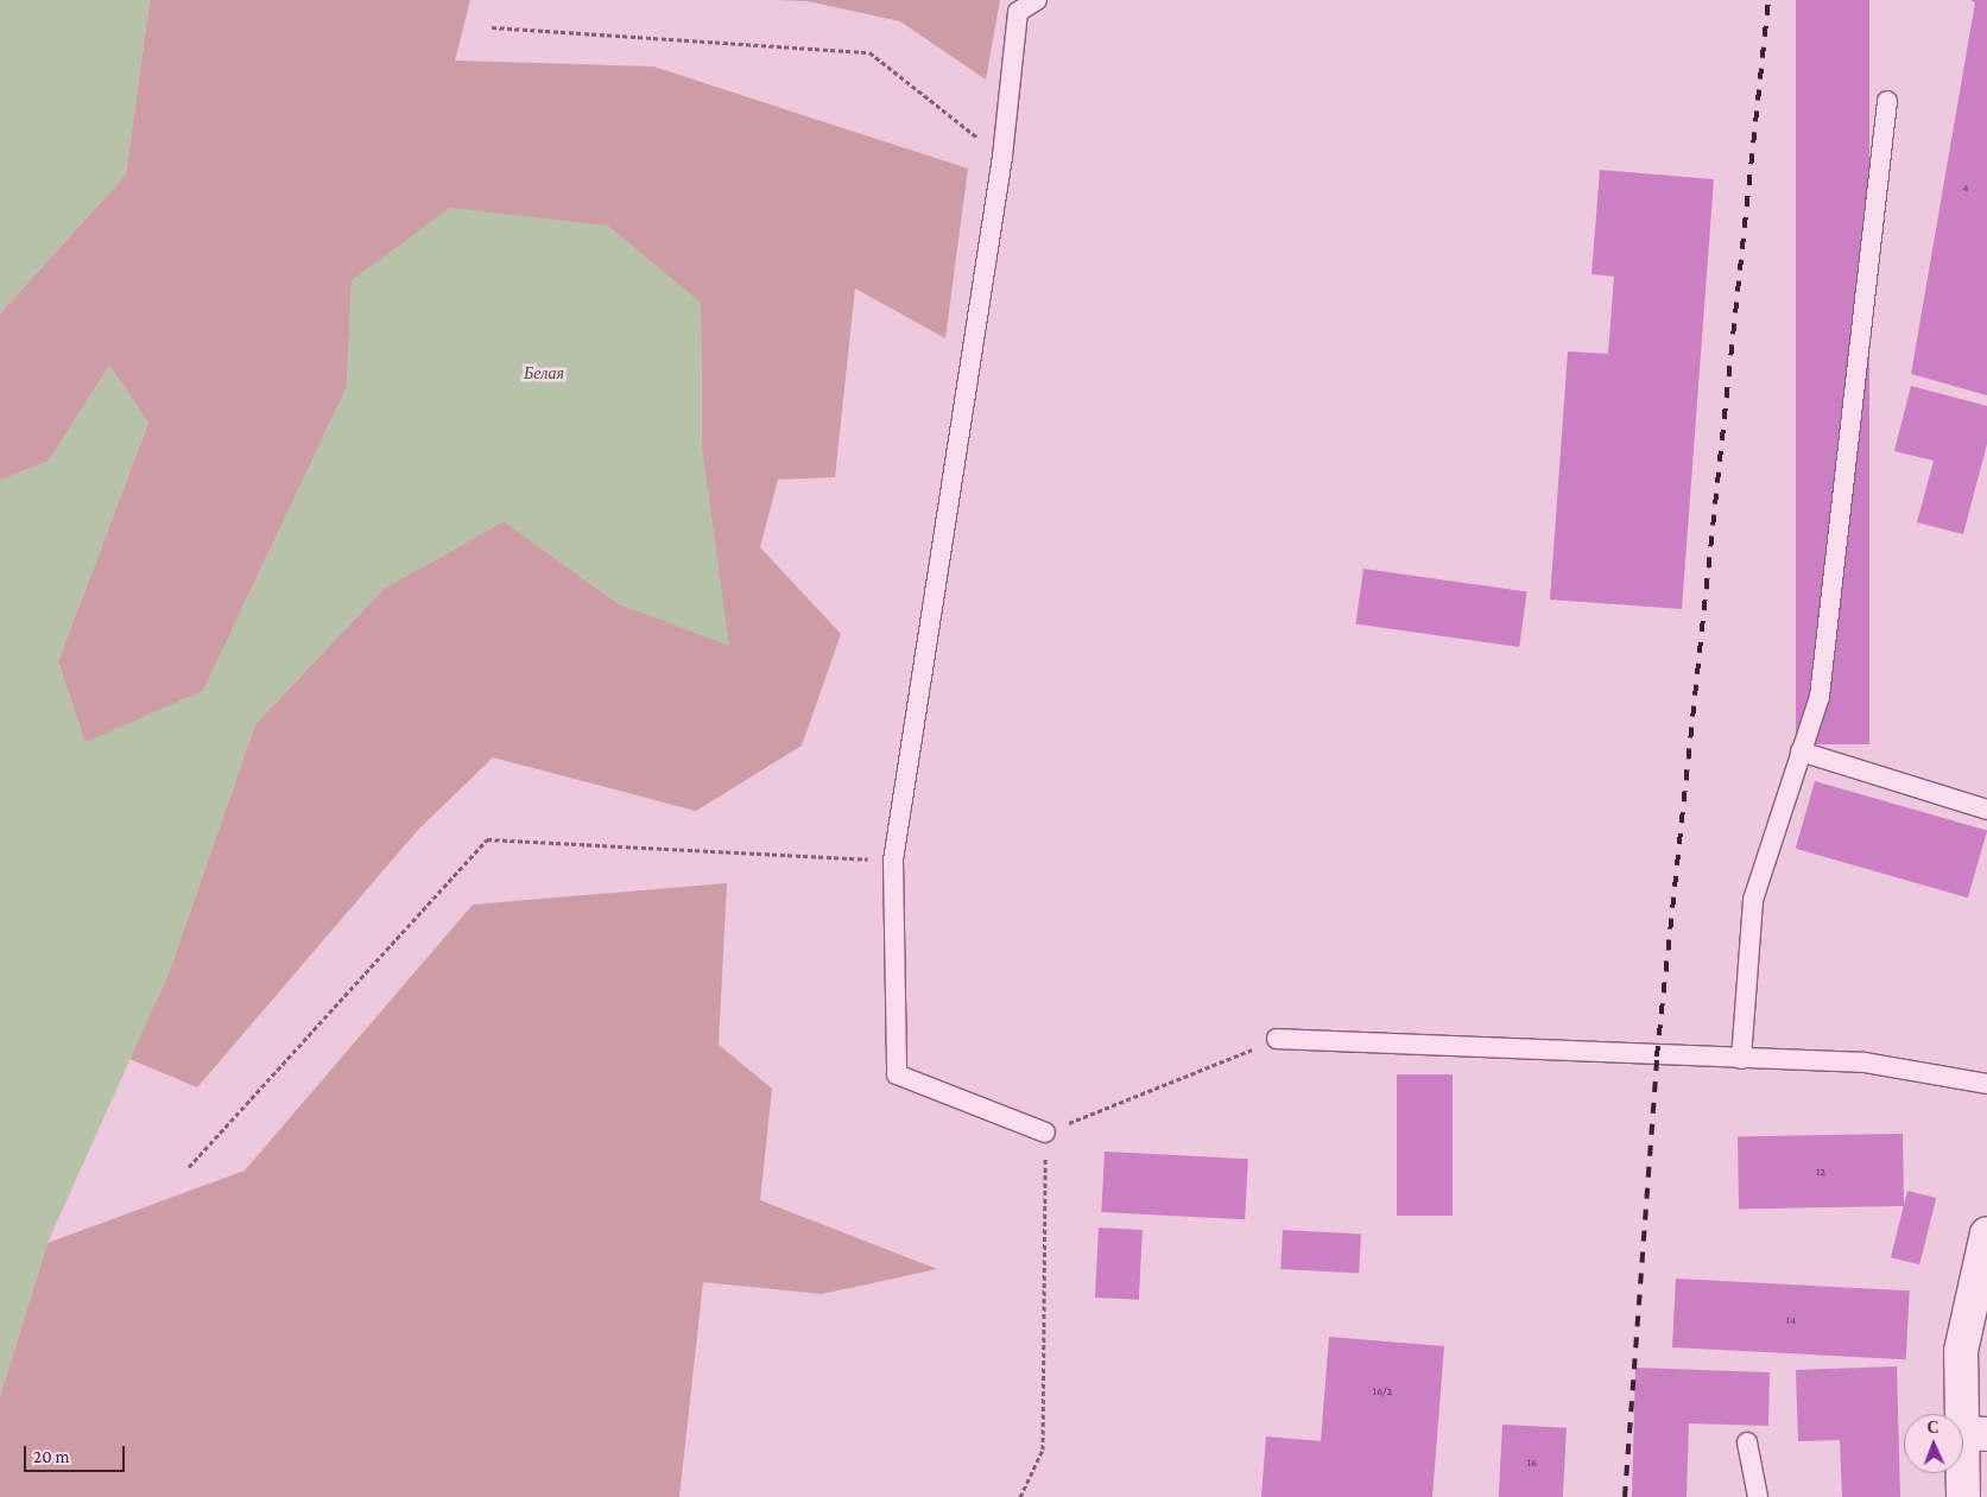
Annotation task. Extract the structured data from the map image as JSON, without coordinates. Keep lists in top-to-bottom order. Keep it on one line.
{"water":["Белая"],"house_numbers":["4","12","14","16/2","16"],"scale_bar":"20 m","north":"top"}
